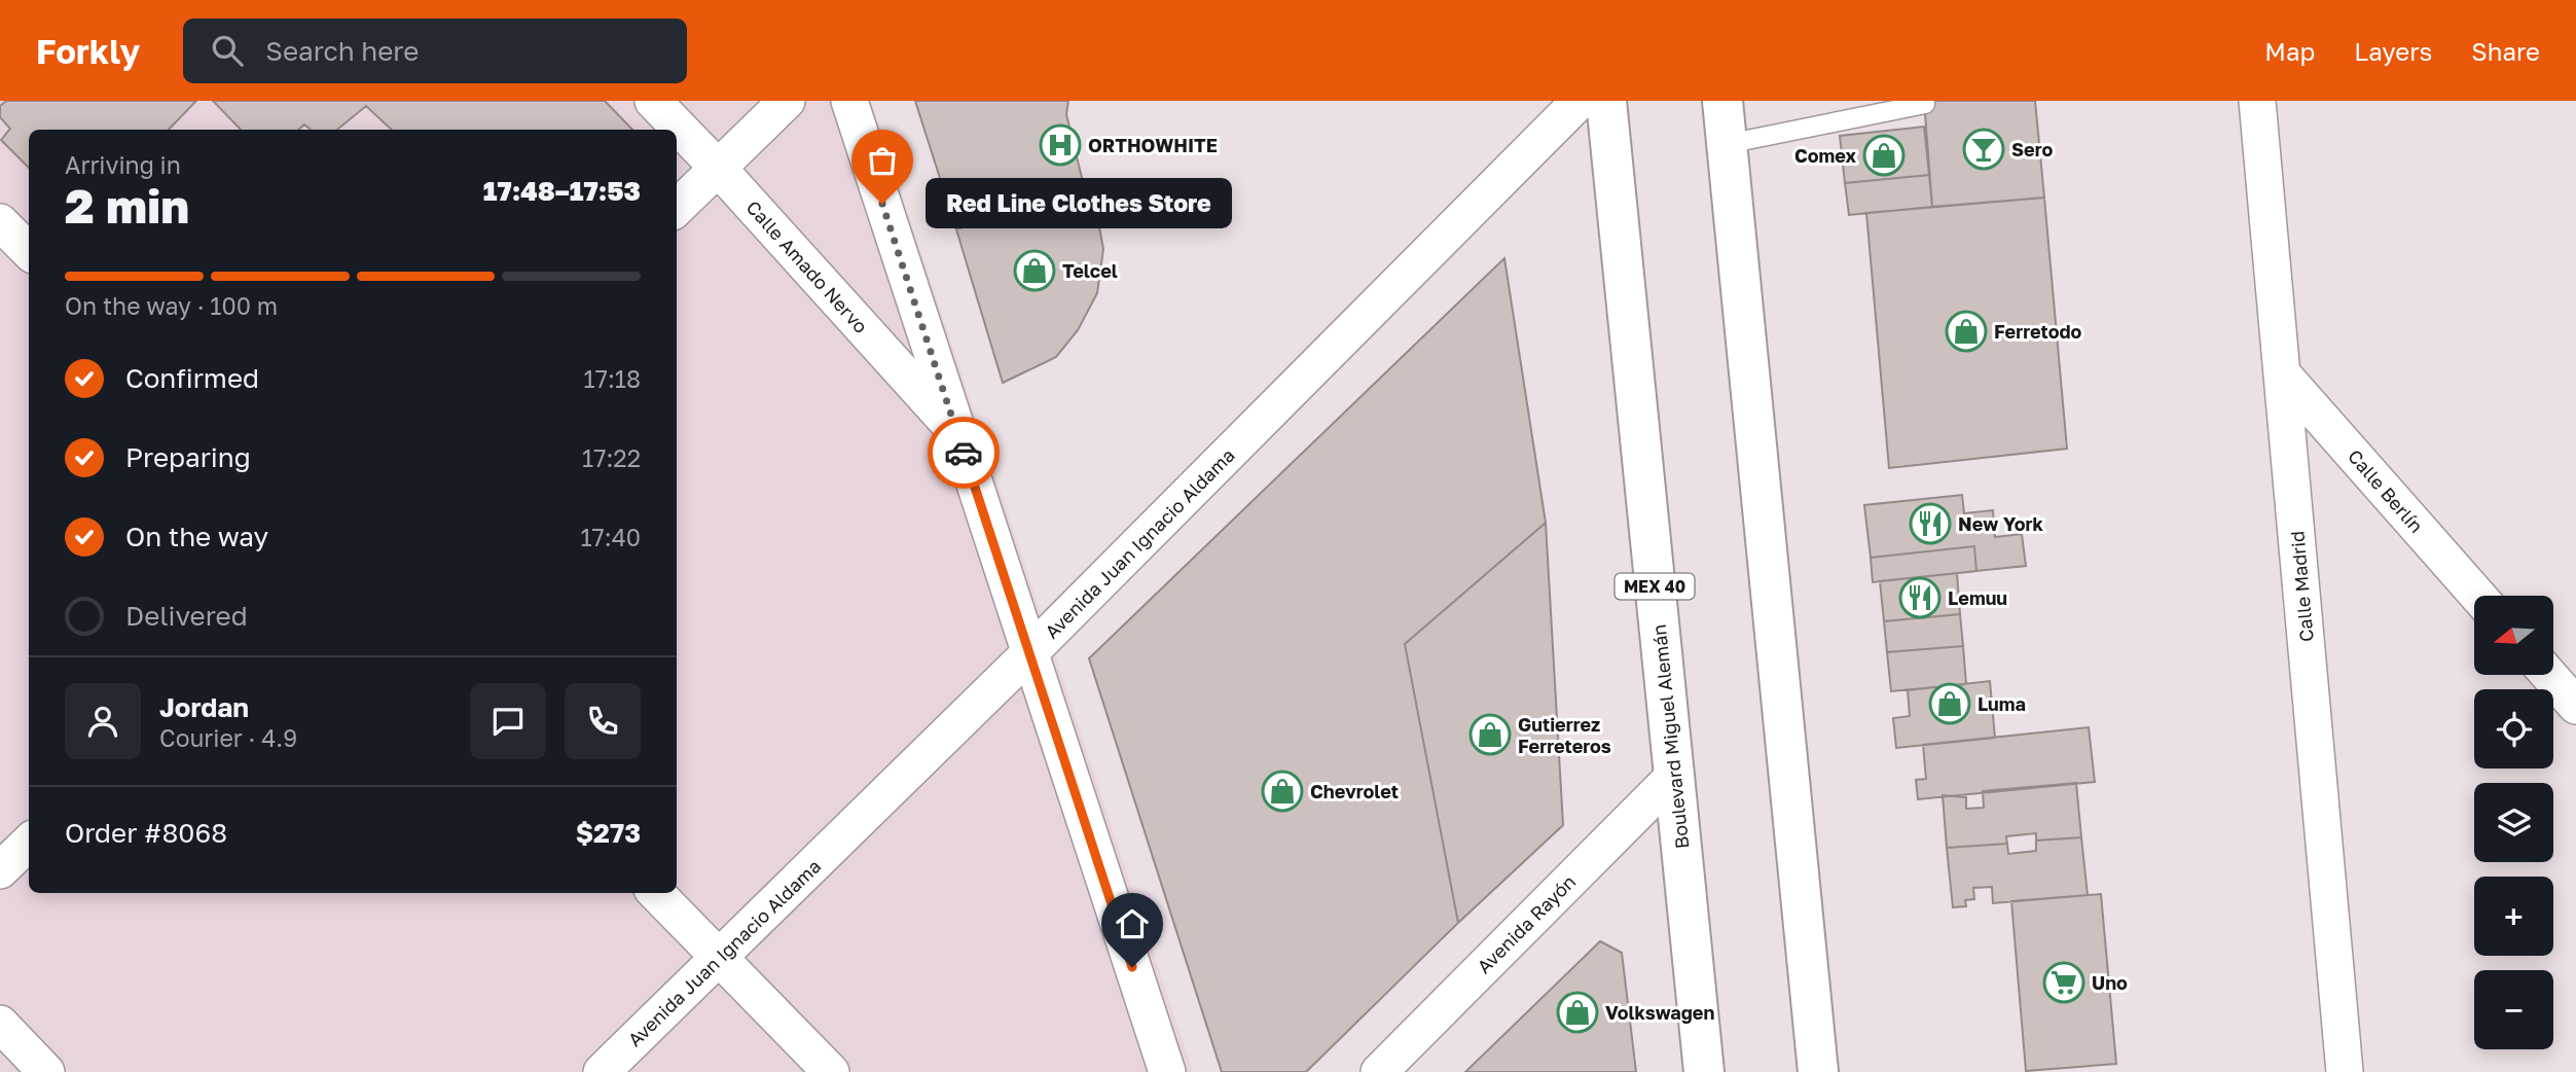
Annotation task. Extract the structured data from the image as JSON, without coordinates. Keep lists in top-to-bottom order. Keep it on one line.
{"streets":{"highway":["MEX 40","Boulevard Miguel Alemán"],"street":["Calle Amado Nervo","Calle Berlín","Avenida Juan Ignacio Aldama","Calle Madrid","Avenida Rayón"]},"crossings":[["Calle Berlín","Calle Madrid"],["Boulevard Miguel Alemán","Avenida Rayón"]],"places":{"hospital":["ORTHOWHITE"],"bar":["Sero"],"shop":["Comex","Telcel","Ferretodo","Luma","Gutierrez Ferreteros","Chevrolet","Volkswagen"],"other":["Red Line Clothes Store"],"restaurant":["New York","Lemuu"],"supermarket":["Uno"]},"north":"left","page":{"header":"Forkly","search":"Search here","nav":["Map","Layers","Share"],"heading":["2 min","Arriving in","17:48–17:53"],"panel":["Jordan","Courier · 4.9","Order #8068","$273"],"bubble":"Red Line Clothes Store","bar":"On the way · 100 m","list":[["Confirmed","17:18"],["Preparing","17:22"],["On the way","17:40"],"Delivered"],"map_buttons":["+","−"]}}
